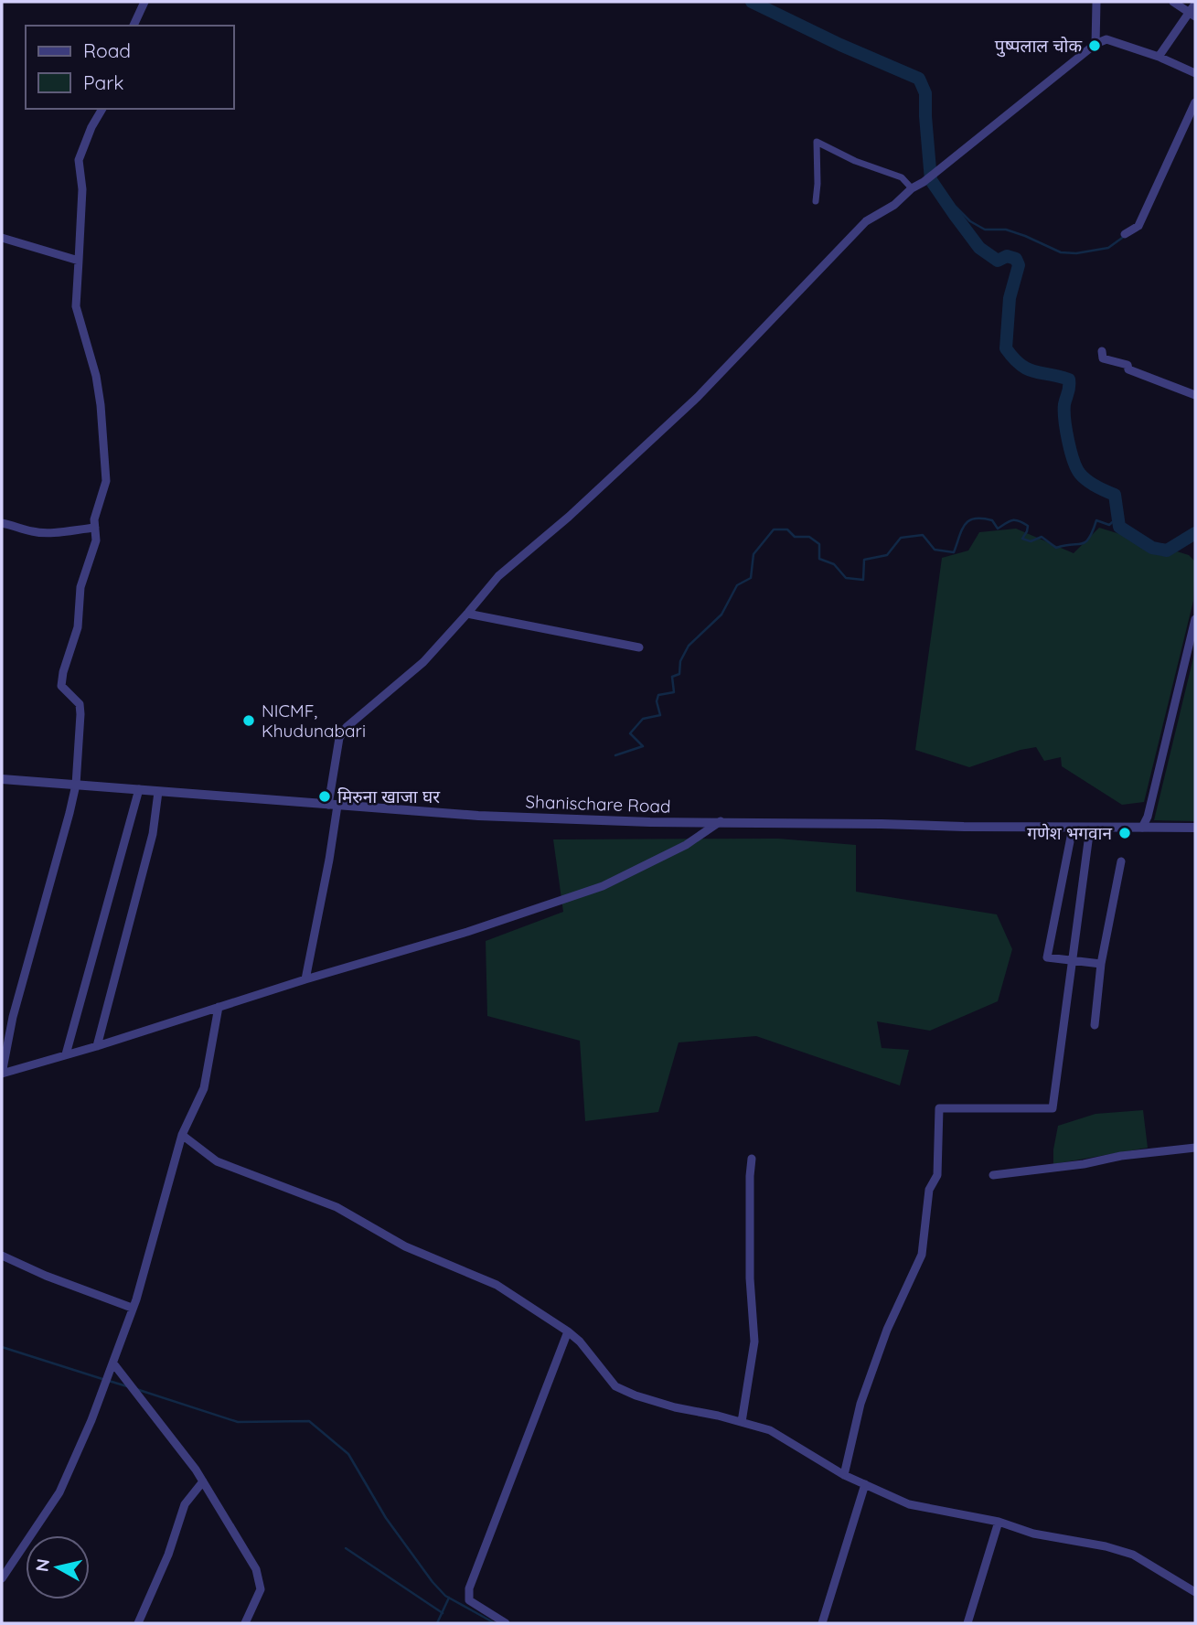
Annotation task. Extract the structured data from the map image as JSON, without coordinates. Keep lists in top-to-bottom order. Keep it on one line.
{"streets":{"street":["Shanischare Road"]},"places":["पुष्पलाल चोक","NICMF, Khudunabari","मिरुना खाजा घर","गणेश भगवान"],"legend":["Road","Park"],"north":"left"}
